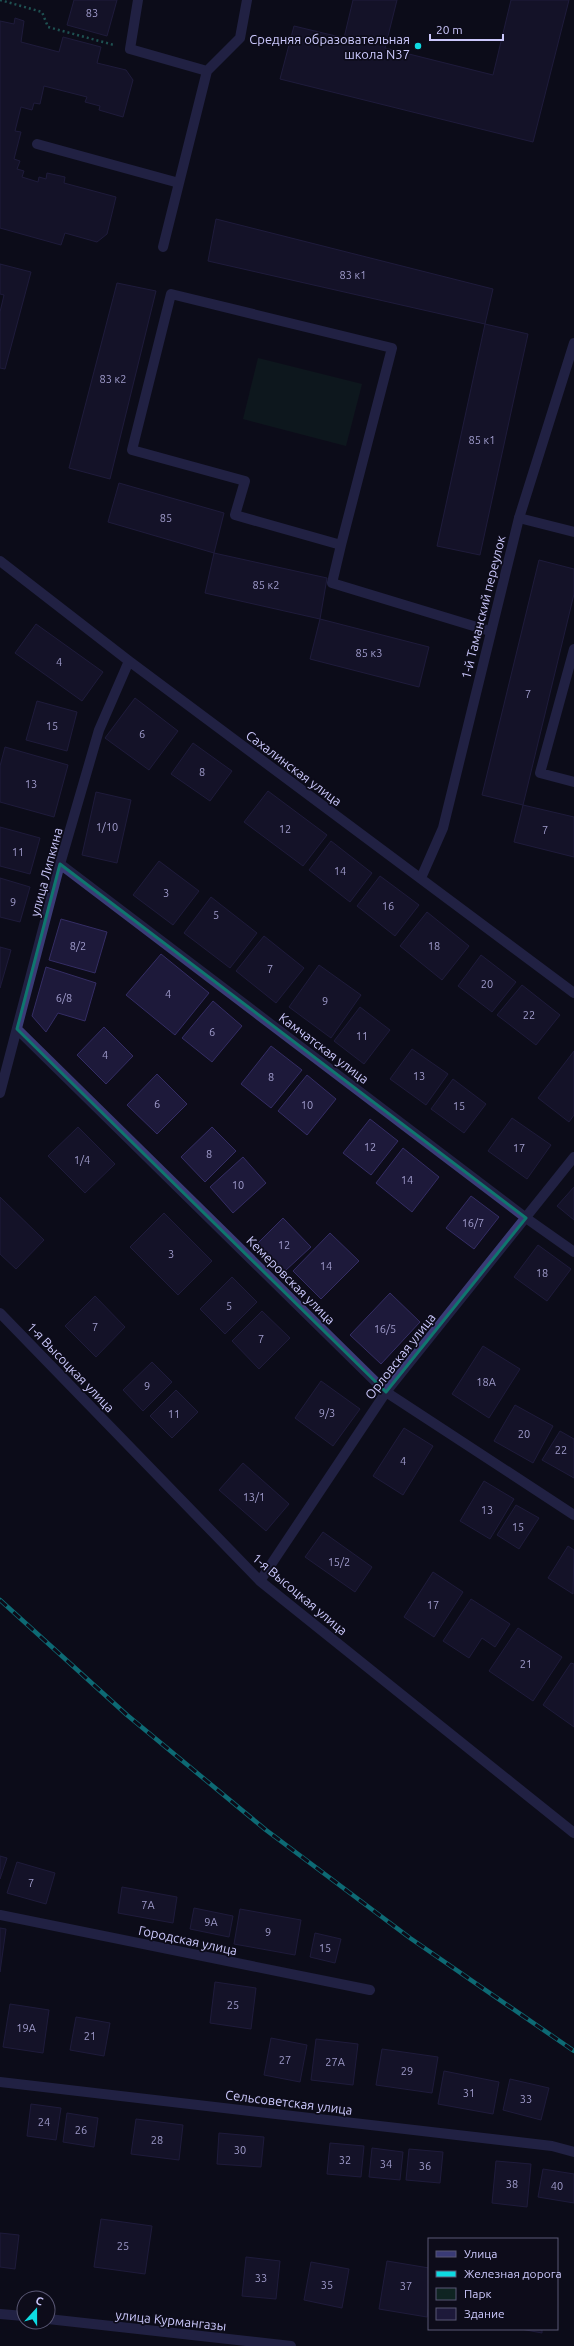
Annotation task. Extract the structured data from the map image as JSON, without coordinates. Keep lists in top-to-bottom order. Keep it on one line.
{"streets":{"street":["1-й Таманский переулок","Сахалинская улица","улица Липкина","Камчатская улица","Кемеровская улица","Орловская улица","1-я Высоцкая улица","Городская улица","Сельсоветская улица","улица Курмангазы"]},"crossings":[["1-й Таманский переулок","Сахалинская улица"],["Сахалинская улица","улица Липкина"],["улица Липкина","Камчатская улица"],["улица Липкина","Кемеровская улица"],["Камчатская улица","Орловская улица"],["Кемеровская улица","Орловская улица"],["Орловская улица","1-я Высоцкая улица"]],"places":["Средняя образовательная школа N37"],"house_numbers":["83","83 к1","83 к2","85 к1","85","85 к2","85 к3","4","7","15","6","8","13","1/10","12","7","11","14","3","9","16","5","8/2","18","7","20","4","6/8","9","22","6","11","4","13","8","6","10","15","12","17","8","1/4","14","10","16/7","12","3","14","18","5","7","16/5","7","18А","9","9/3","11","20","22","4","13/1","13","15","15/2","17","21","7","7А","9А","9","15","25","19А","21","27","27А","29","31","33","24","26","28","30","32","34","36","38","40","25","33","35","37"],"legend":["Улица","Железная дорога","Парк","Здание"],"scale_bar":"20 m","north":"top"}
